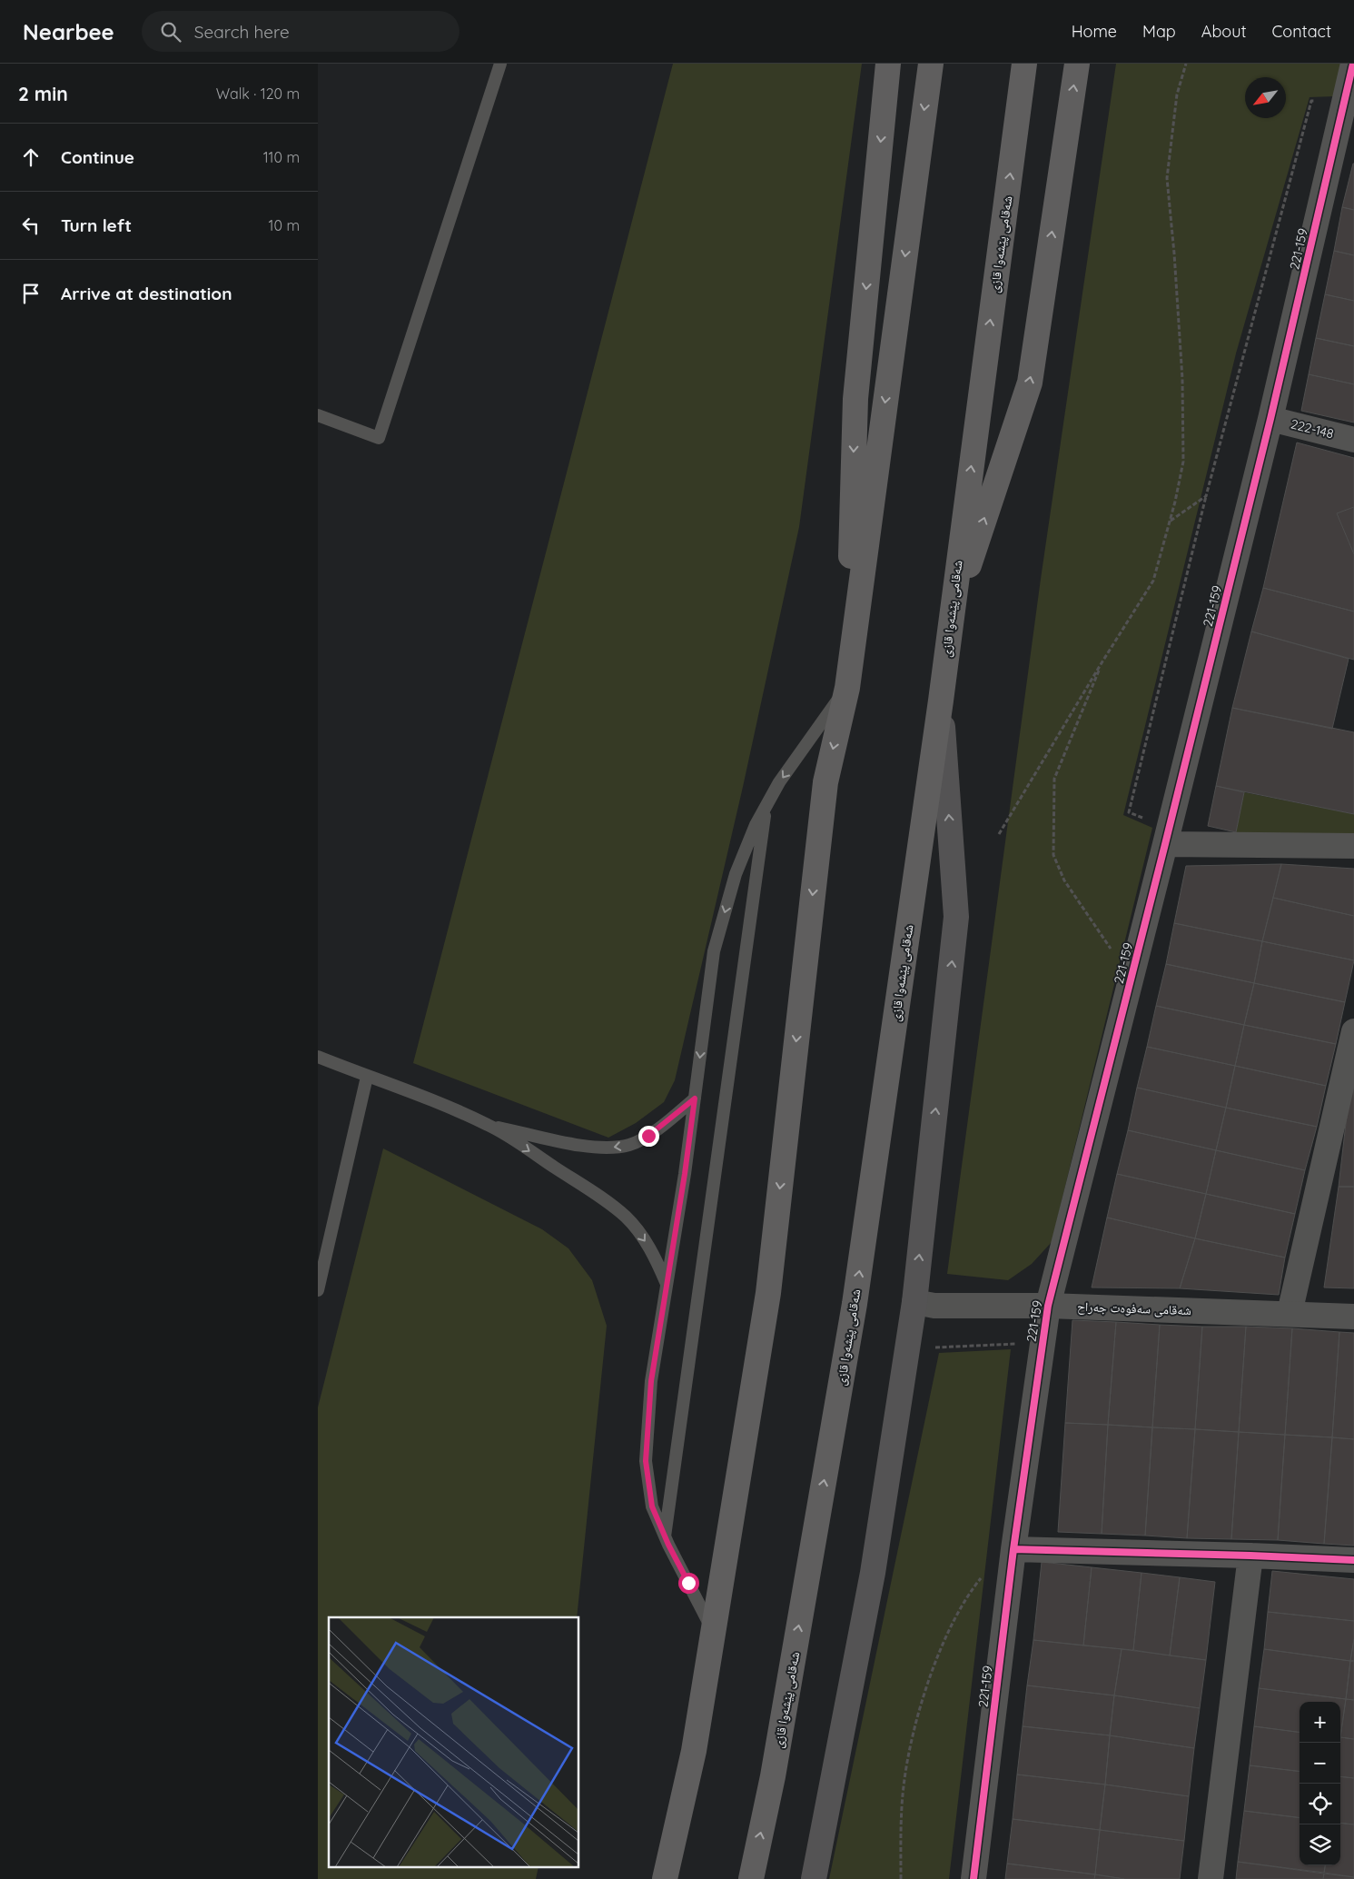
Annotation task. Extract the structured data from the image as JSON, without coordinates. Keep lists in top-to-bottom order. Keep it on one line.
{"streets":{"highway":["شەقامی پێشەوا قازی"],"street":["221-159","222-148","شەقامی سەفوەت جەراح"]},"crossings":[["221-159","222-148"],["221-159","شەقامی سەفوەت جەراح"]],"north":"bottom left","page":{"header":"Nearbee","search":"Search here","nav":["Home","Map","About","Contact"],"heading":["2 min","Walk · 120 m"],"list":[["Continue","110 m"],["Turn left","10 m"],"Arrive at destination"],"map_buttons":["+","−"]}}
